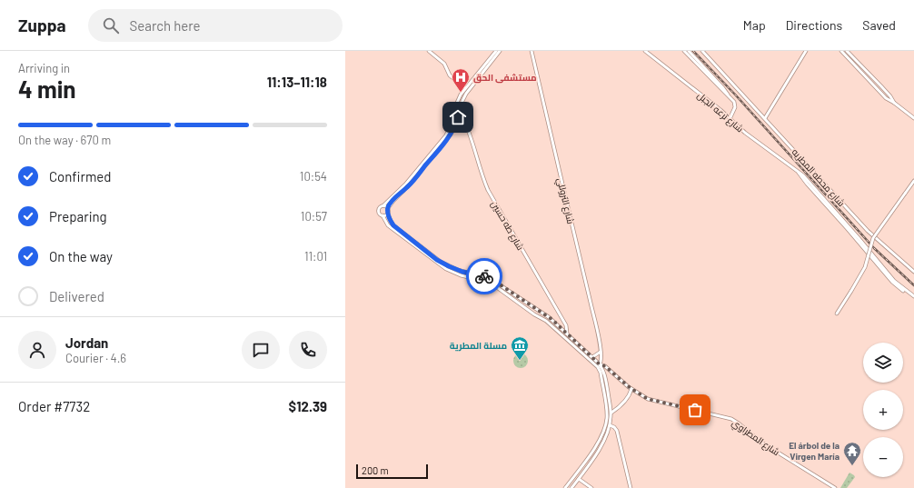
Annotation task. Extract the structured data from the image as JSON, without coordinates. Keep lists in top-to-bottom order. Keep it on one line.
{"streets":{"street":["شارع ترعه الجبل","شارع محطه المطريه","شارع التروللي","شارع طه حسين","شارع المطراوي"]},"crossings":[["شارع التروللي","شارع المطراوي"]],"places":{"hospital":["مستشفى الحق"],"museum":["مسلة المطرية"],"temple":["El árbol de la Virgen María"]},"scale_bar":"200 m","page":{"header":"Zuppa","search":"Search here","nav":["Map","Directions","Saved"],"heading":["4 min","Arriving in","11:13–11:18"],"panel":["Jordan","Courier · 4.6","Order #7732","$12.39"],"bar":"On the way · 670 m","list":[["Confirmed","10:54"],["Preparing","10:57"],["On the way","11:01"],"Delivered"],"map_buttons":["+","−"],"scale":"200 m"}}
